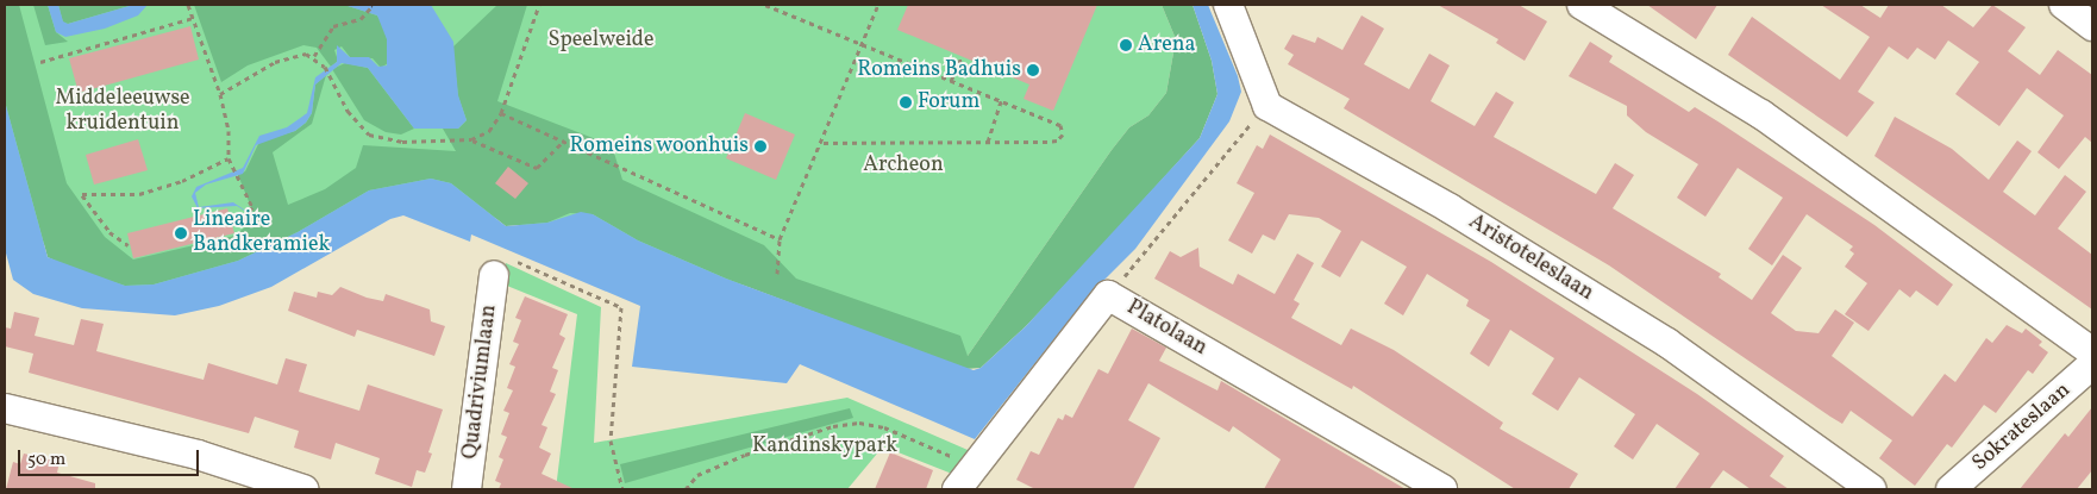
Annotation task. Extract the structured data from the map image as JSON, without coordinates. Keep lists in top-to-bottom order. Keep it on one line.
{"streets":{"street":["Aristoteleslaan","Platolaan","Quadriviumlaan","Sokrateslaan"]},"parks":["Speelweide","Middeleeuwse kruidentuin","Archeon","Kandinskypark"],"places":["Arena","Romeins Badhuis","Forum","Romeins woonhuis","Lineaire Bandkeramiek"],"scale_bar":"50 m"}
